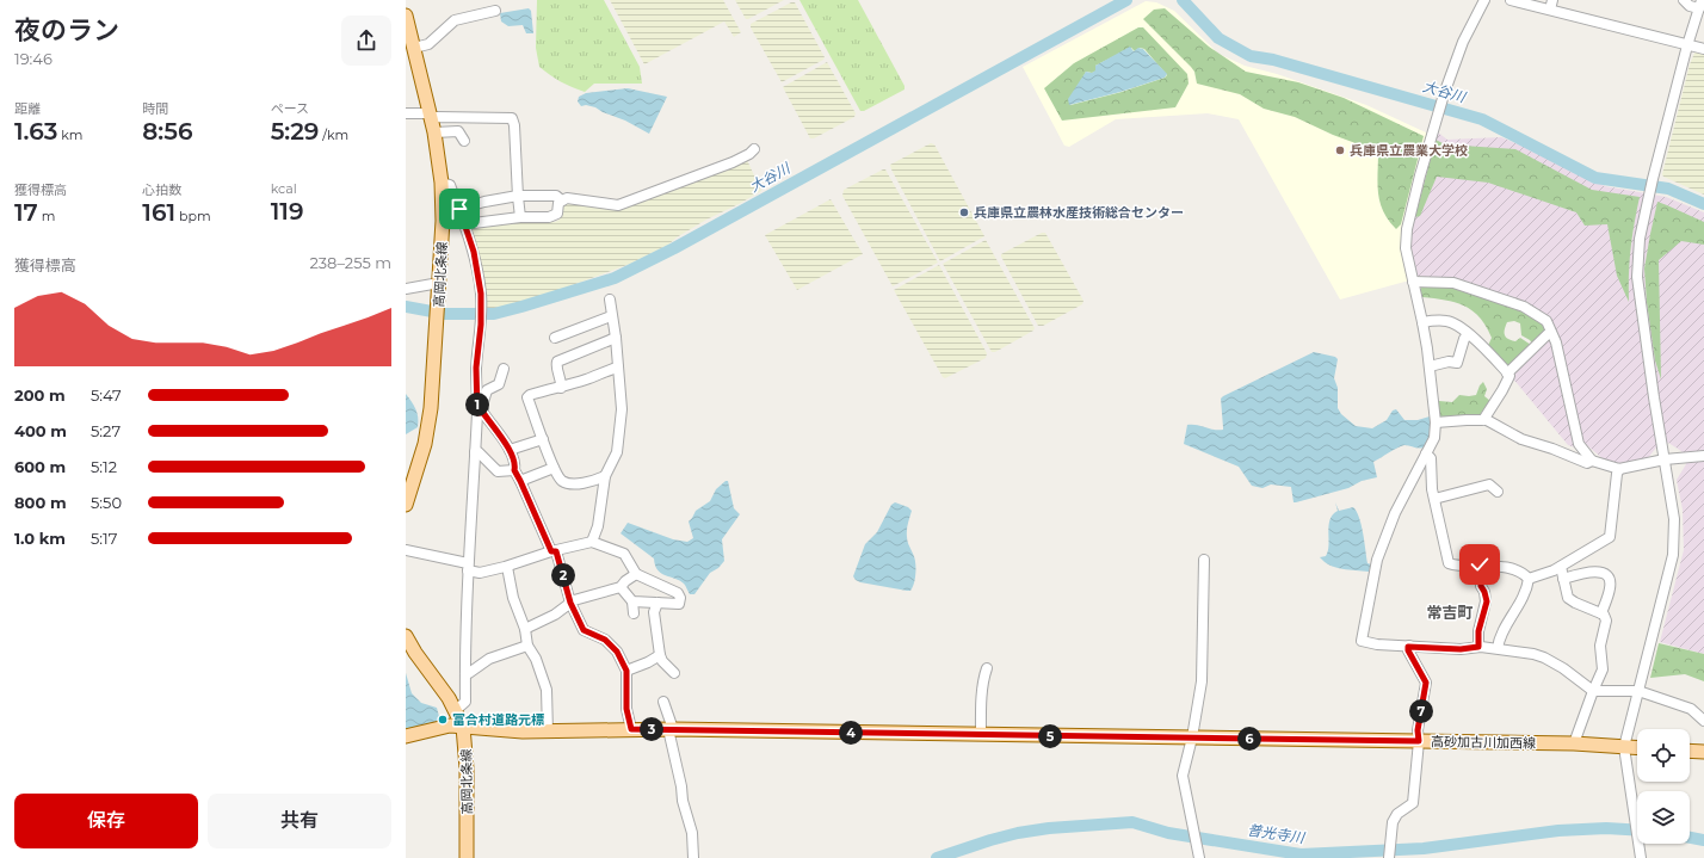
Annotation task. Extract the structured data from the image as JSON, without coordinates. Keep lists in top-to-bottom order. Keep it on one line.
{"streets":{"main road":["高岡北条線","高砂加古川加西線"]},"crossings":[["高岡北条線","高砂加古川加西線"]],"districts":["常吉町"],"water":["大谷川","普光寺川"],"places":["兵庫県立農業大学校","兵庫県立農林水産技術総合センター","富合村道路元標"],"page":{"heading":["夜のラン","19:46"],"stats":[["距離","1.63 km"],["時間","8:56"],["ペース","5:29 /km"],["獲得標高","17 m"],["心拍数","161 bpm"],["kcal","119"]],"chart":["獲得標高","238–255 m"],"list":[{"name":"200 m","note":"5:47"},{"name":"400 m","note":"5:27"},{"name":"600 m","note":"5:12"},{"name":"800 m","note":"5:50"},{"name":"1.0 km","note":"5:17"}],"pins":["1","2","7","3","4","5","6"],"buttons":["保存","共有"]}}
